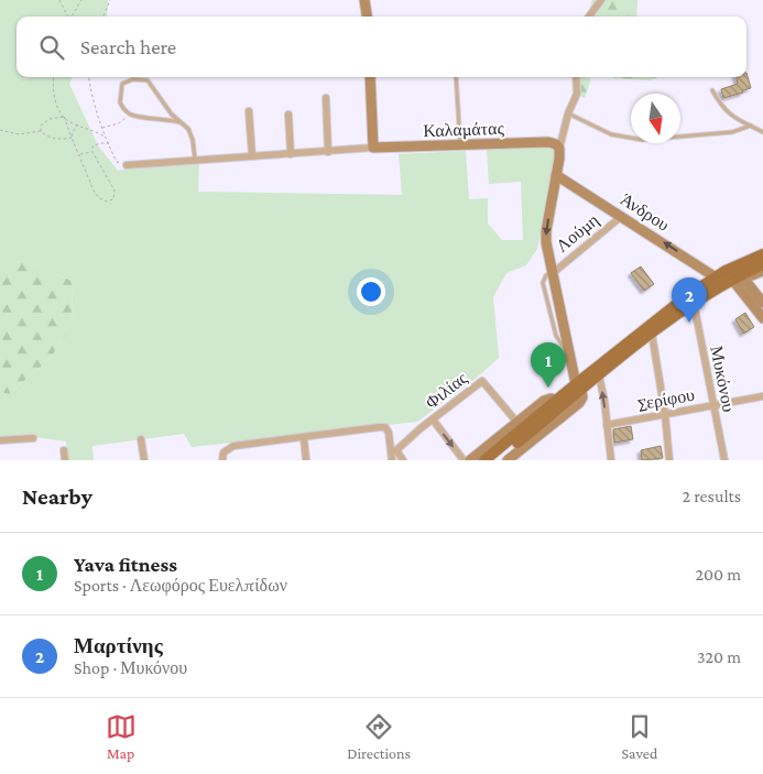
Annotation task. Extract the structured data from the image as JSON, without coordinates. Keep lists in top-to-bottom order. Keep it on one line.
{"streets":{"street":["Καλαμάτας","Άνδρου","Λούμη","Μυκόνου","Φιλίας","Σερίφου"]},"crossings":[["Άνδρου","Λούμη"],["Μυκόνου","Σερίφου"]],"one_way":["Άνδρου"],"north":"bottom","page":{"search":"Search here","pins":["2","1"],"heading":["Nearby","2 results"],"list":[{"mark":"1","name":"Yava fitness","note":"Sports · Λεωφόρος Ευελπίδων","value":"200 m"},{"mark":"2","name":"Μαρτίνης","note":"Shop · Μυκόνου","value":"320 m"}],"nav":["Map","Directions","Saved"]}}
